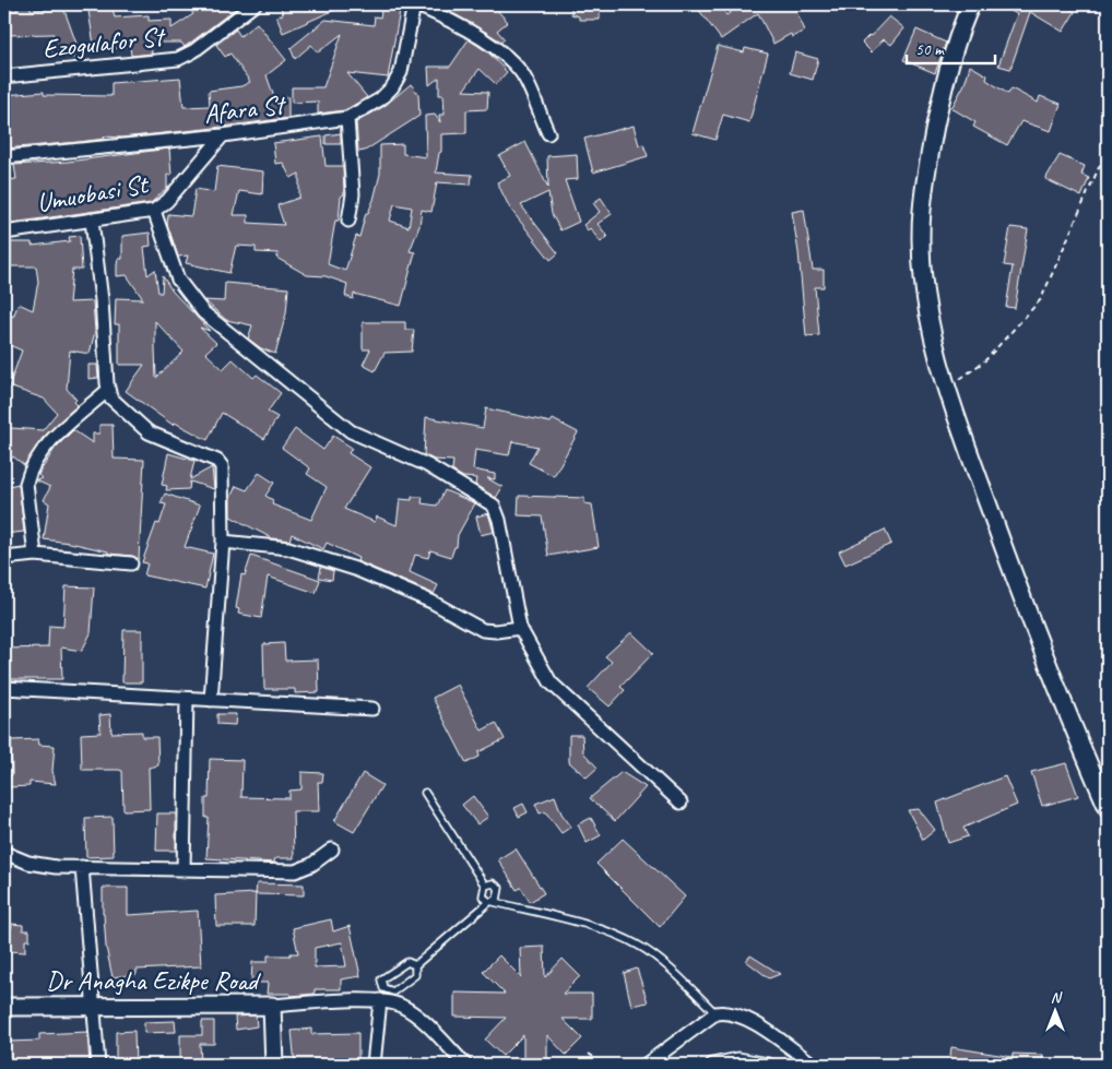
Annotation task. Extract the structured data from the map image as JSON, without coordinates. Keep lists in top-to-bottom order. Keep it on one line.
{"streets":{"street":["Ezogulafor St","Afara St","Umuobasi St","Dr Anagha Ezikpe Road"]},"crossings":[["Afara St","Umuobasi St"]],"scale_bar":"50 m","north":"top"}
